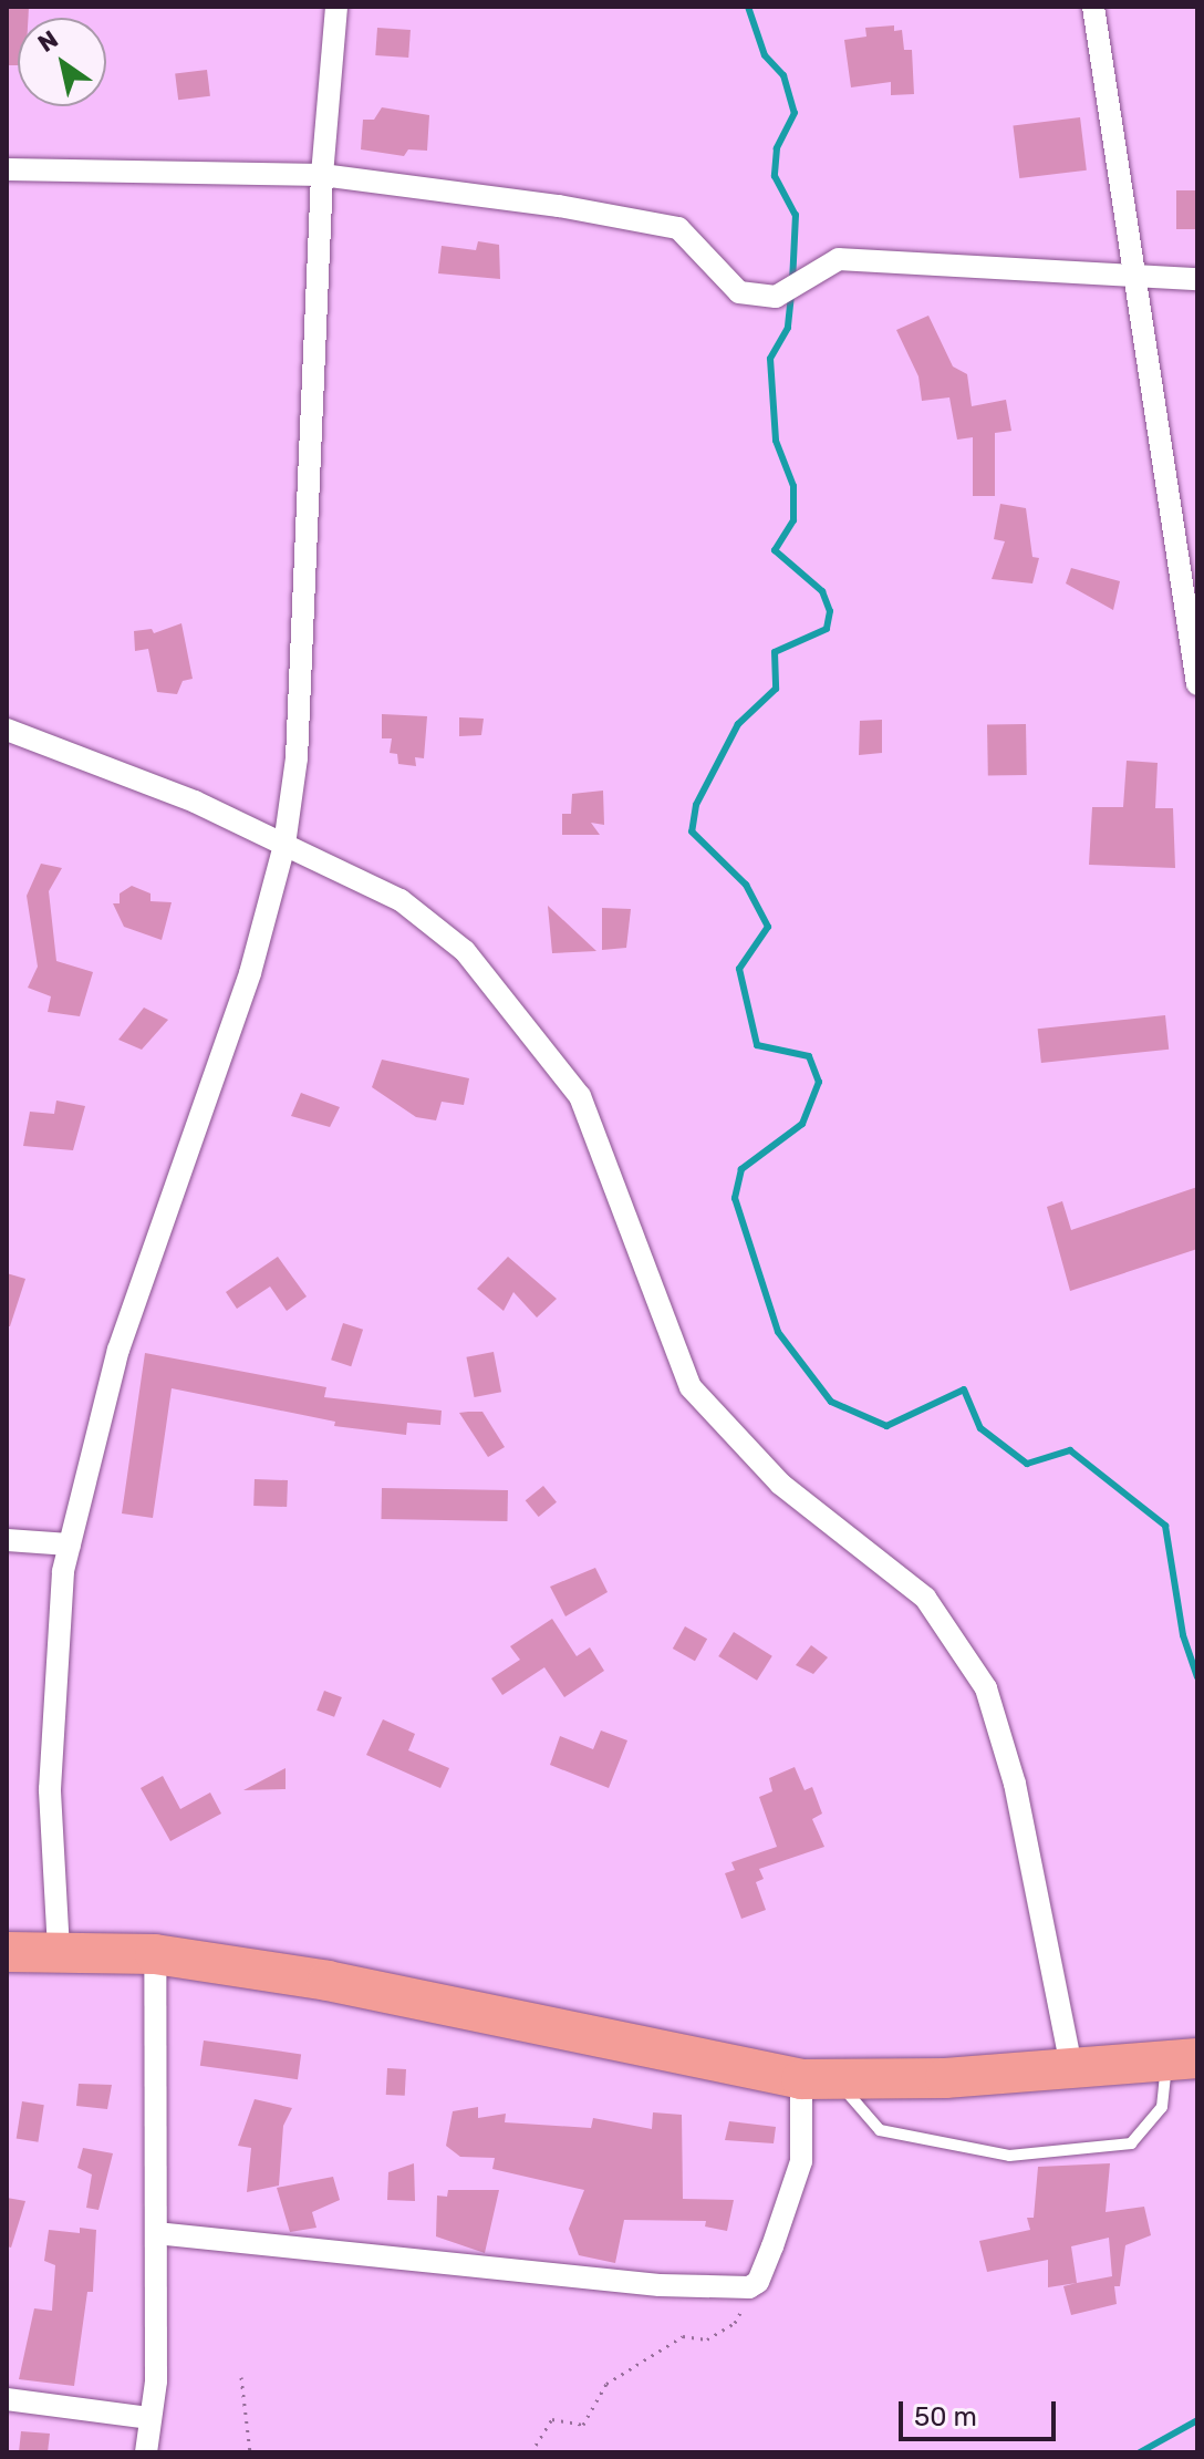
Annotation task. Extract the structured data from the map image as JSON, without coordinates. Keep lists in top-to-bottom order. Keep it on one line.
{"scale_bar":"50 m","north":"top left"}
